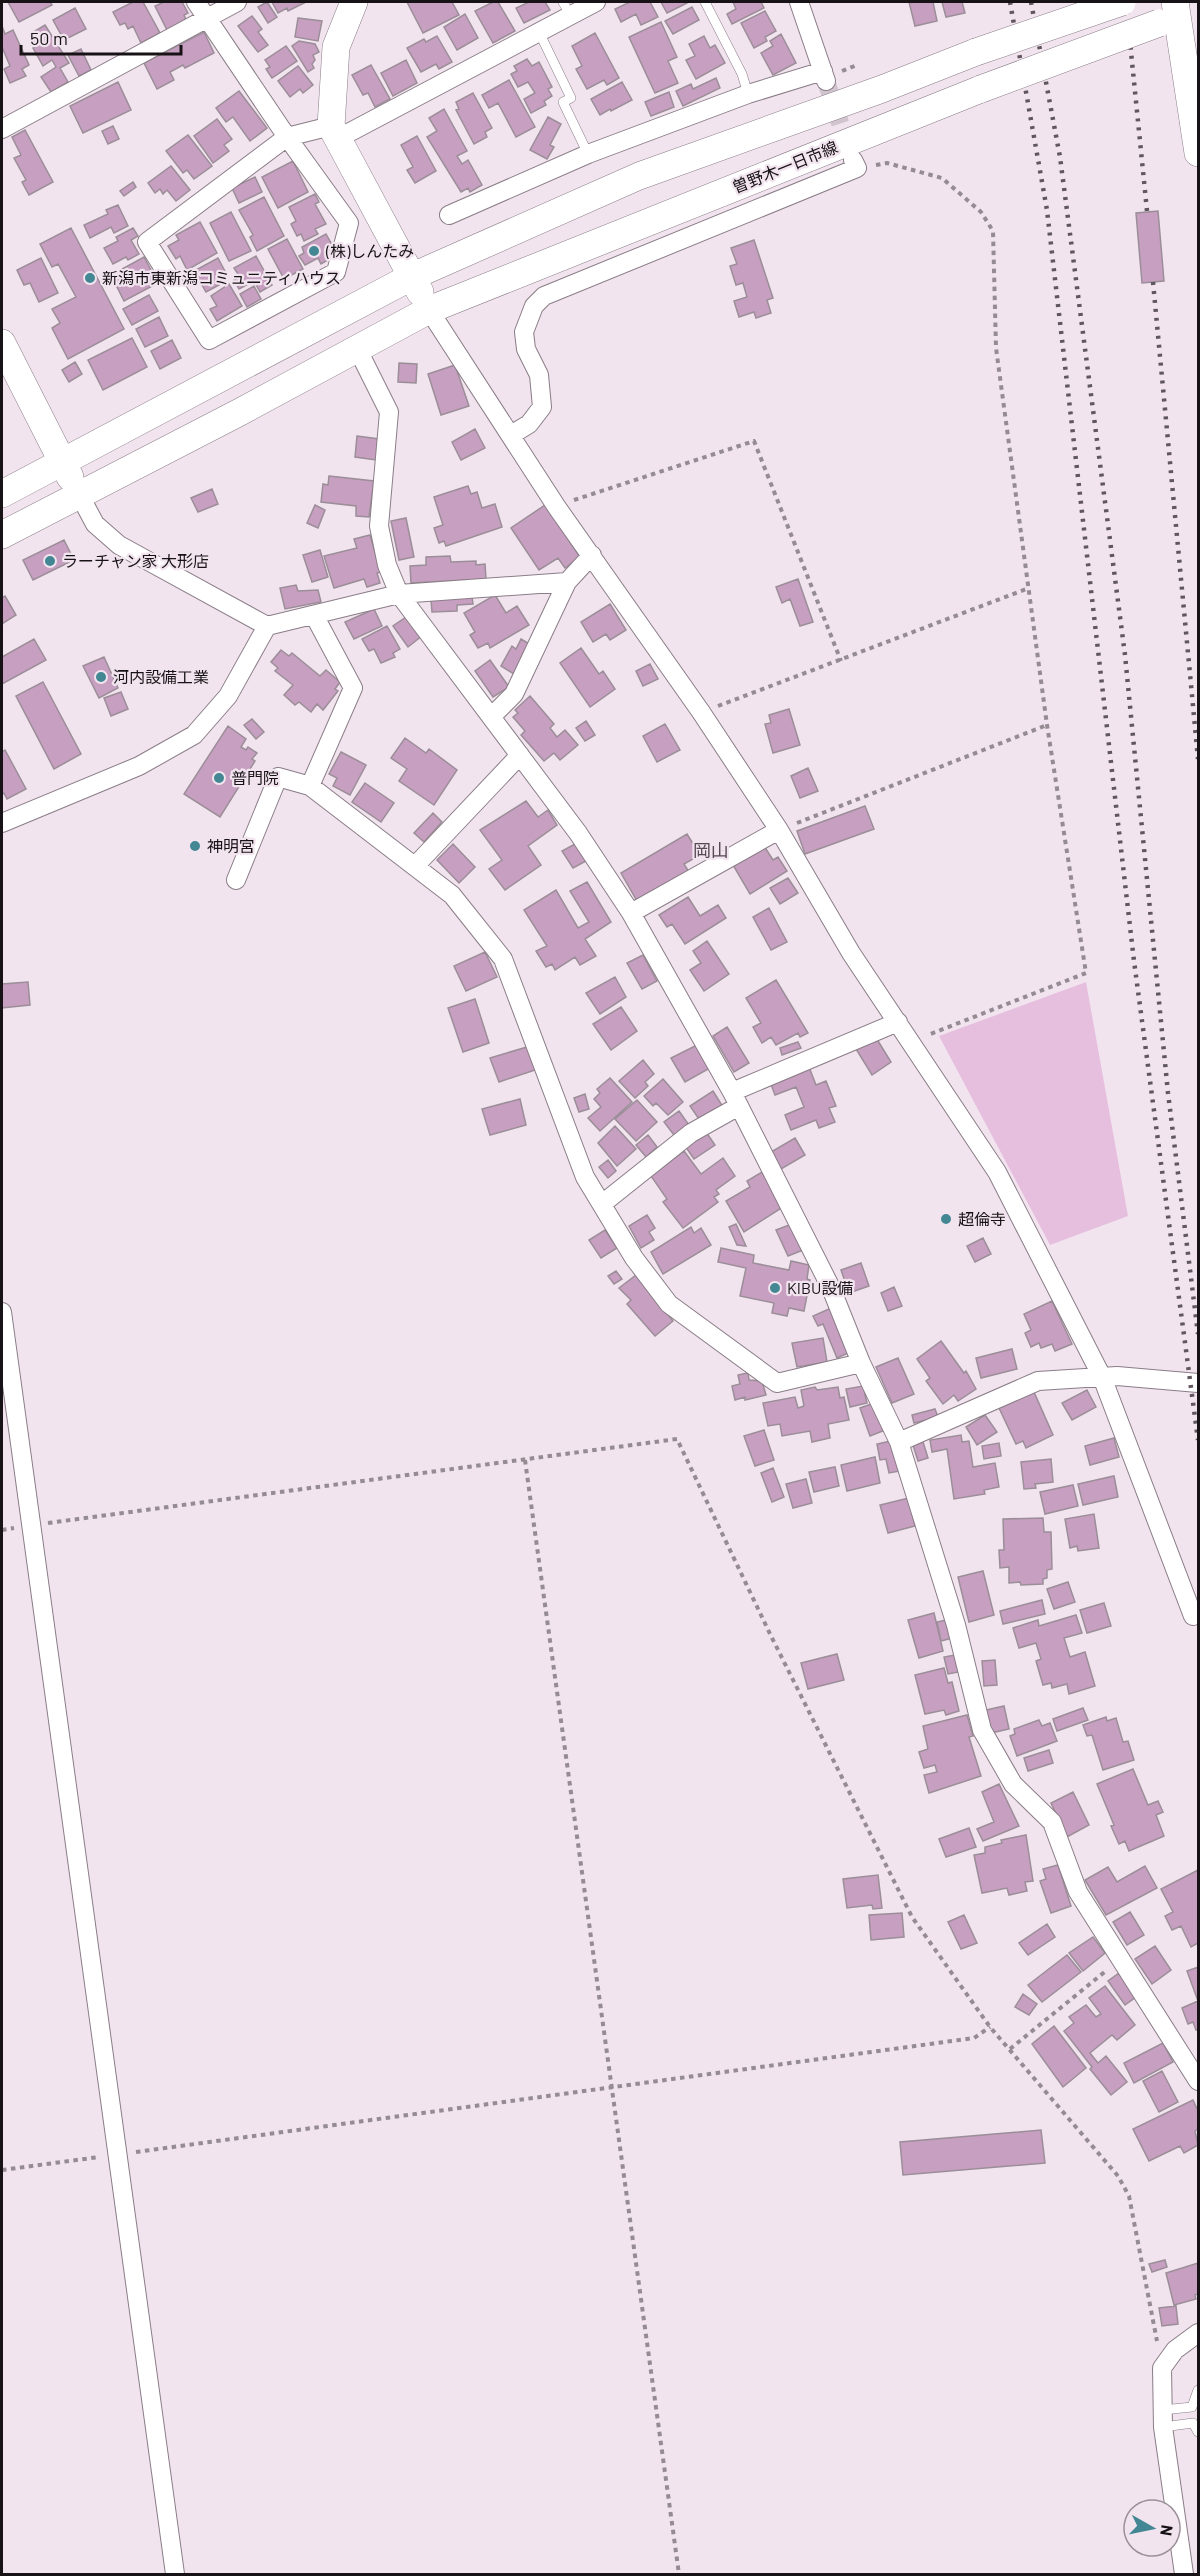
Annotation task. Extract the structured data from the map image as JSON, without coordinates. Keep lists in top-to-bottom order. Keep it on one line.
{"streets":{"main road":["曽野木一日市線"]},"districts":["岡山"],"places":["(株)しんたみ","新潟市東新潟コミュニティハウス","ラーチャン家 大形店","河内設備工業","普門院","神明宮","超倫寺","KIBU設備"],"scale_bar":"50 m","north":"right"}
